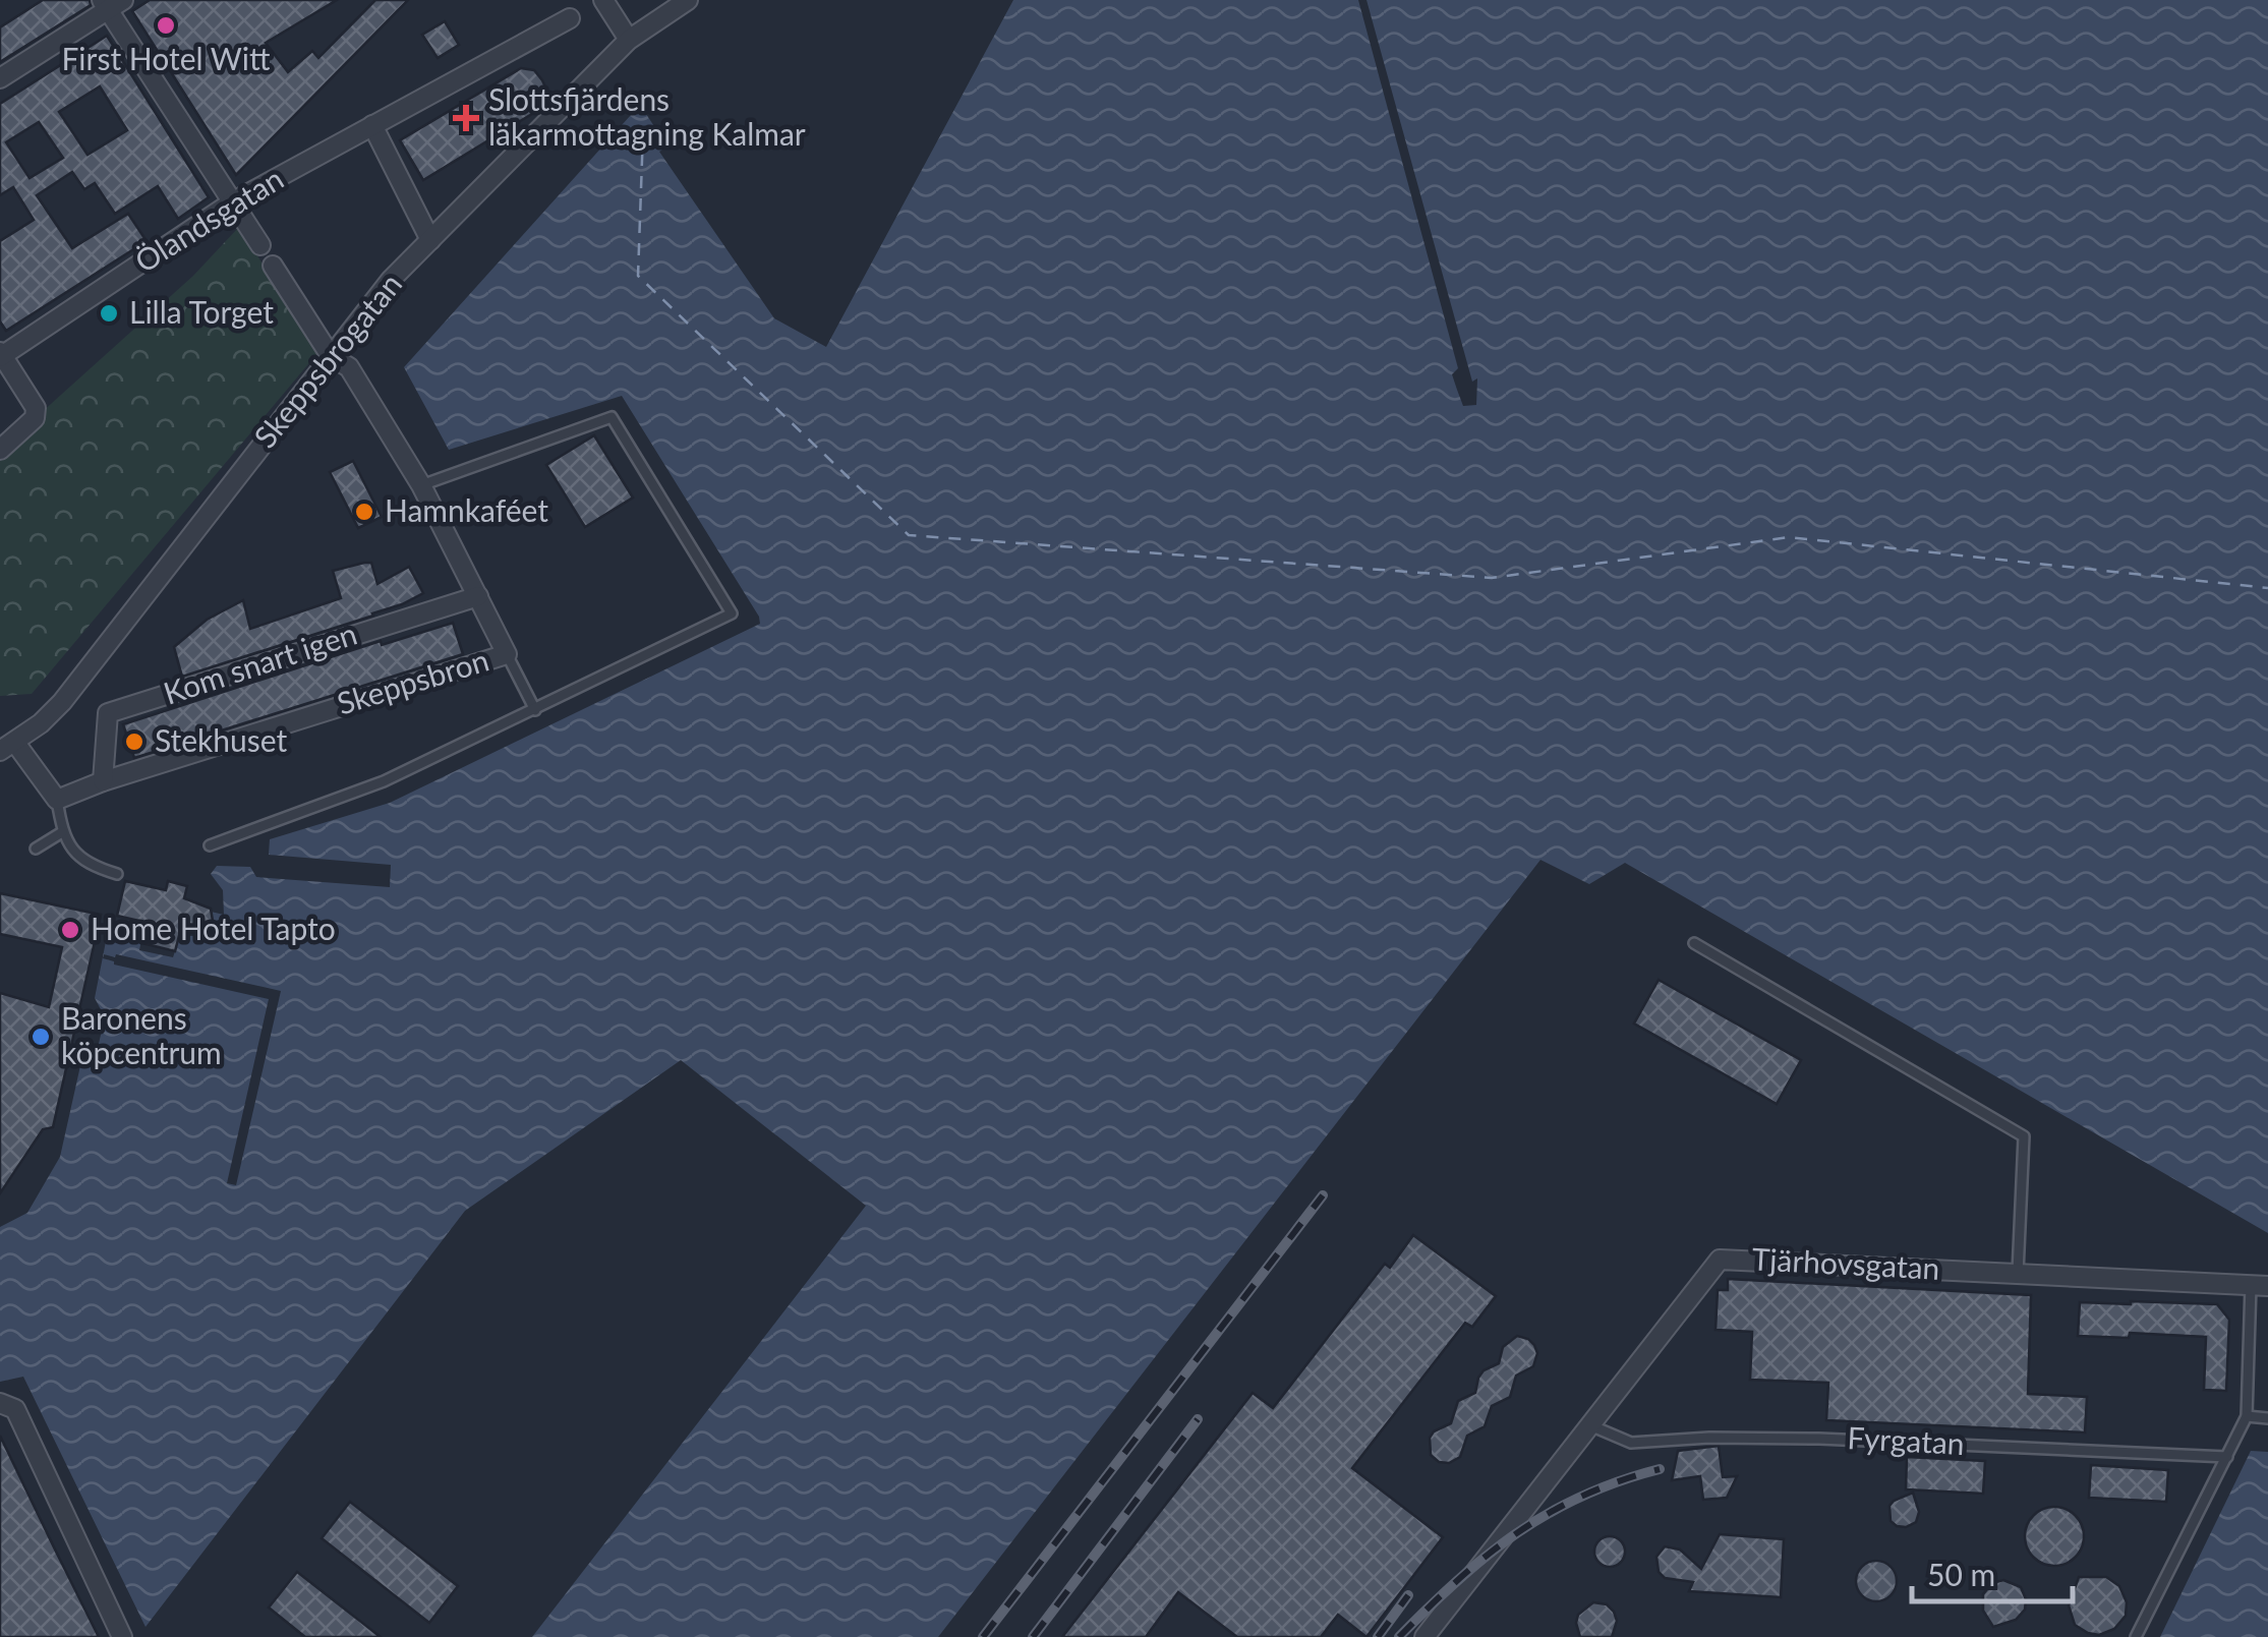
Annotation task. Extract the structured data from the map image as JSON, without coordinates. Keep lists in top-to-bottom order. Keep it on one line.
{"streets":{"street":["Ölandsgatan","Skeppsbrogatan","Kom snart igen","Skeppsbron","Tjärhovsgatan"],"lane":["Fyrgatan"]},"crossings":[["Skeppsbrogatan","Skeppsbron"],["Kom snart igen","Skeppsbron"],["Tjärhovsgatan","Fyrgatan"]],"places":{"other":["First Hotel Witt","Lilla Torget","Hamnkaféet","Stekhuset","Home Hotel Tapto","Baronens köpcentrum"],"health":["Slottsfjärdens läkarmottagning Kalmar"]},"scale_bar":"50 m"}
